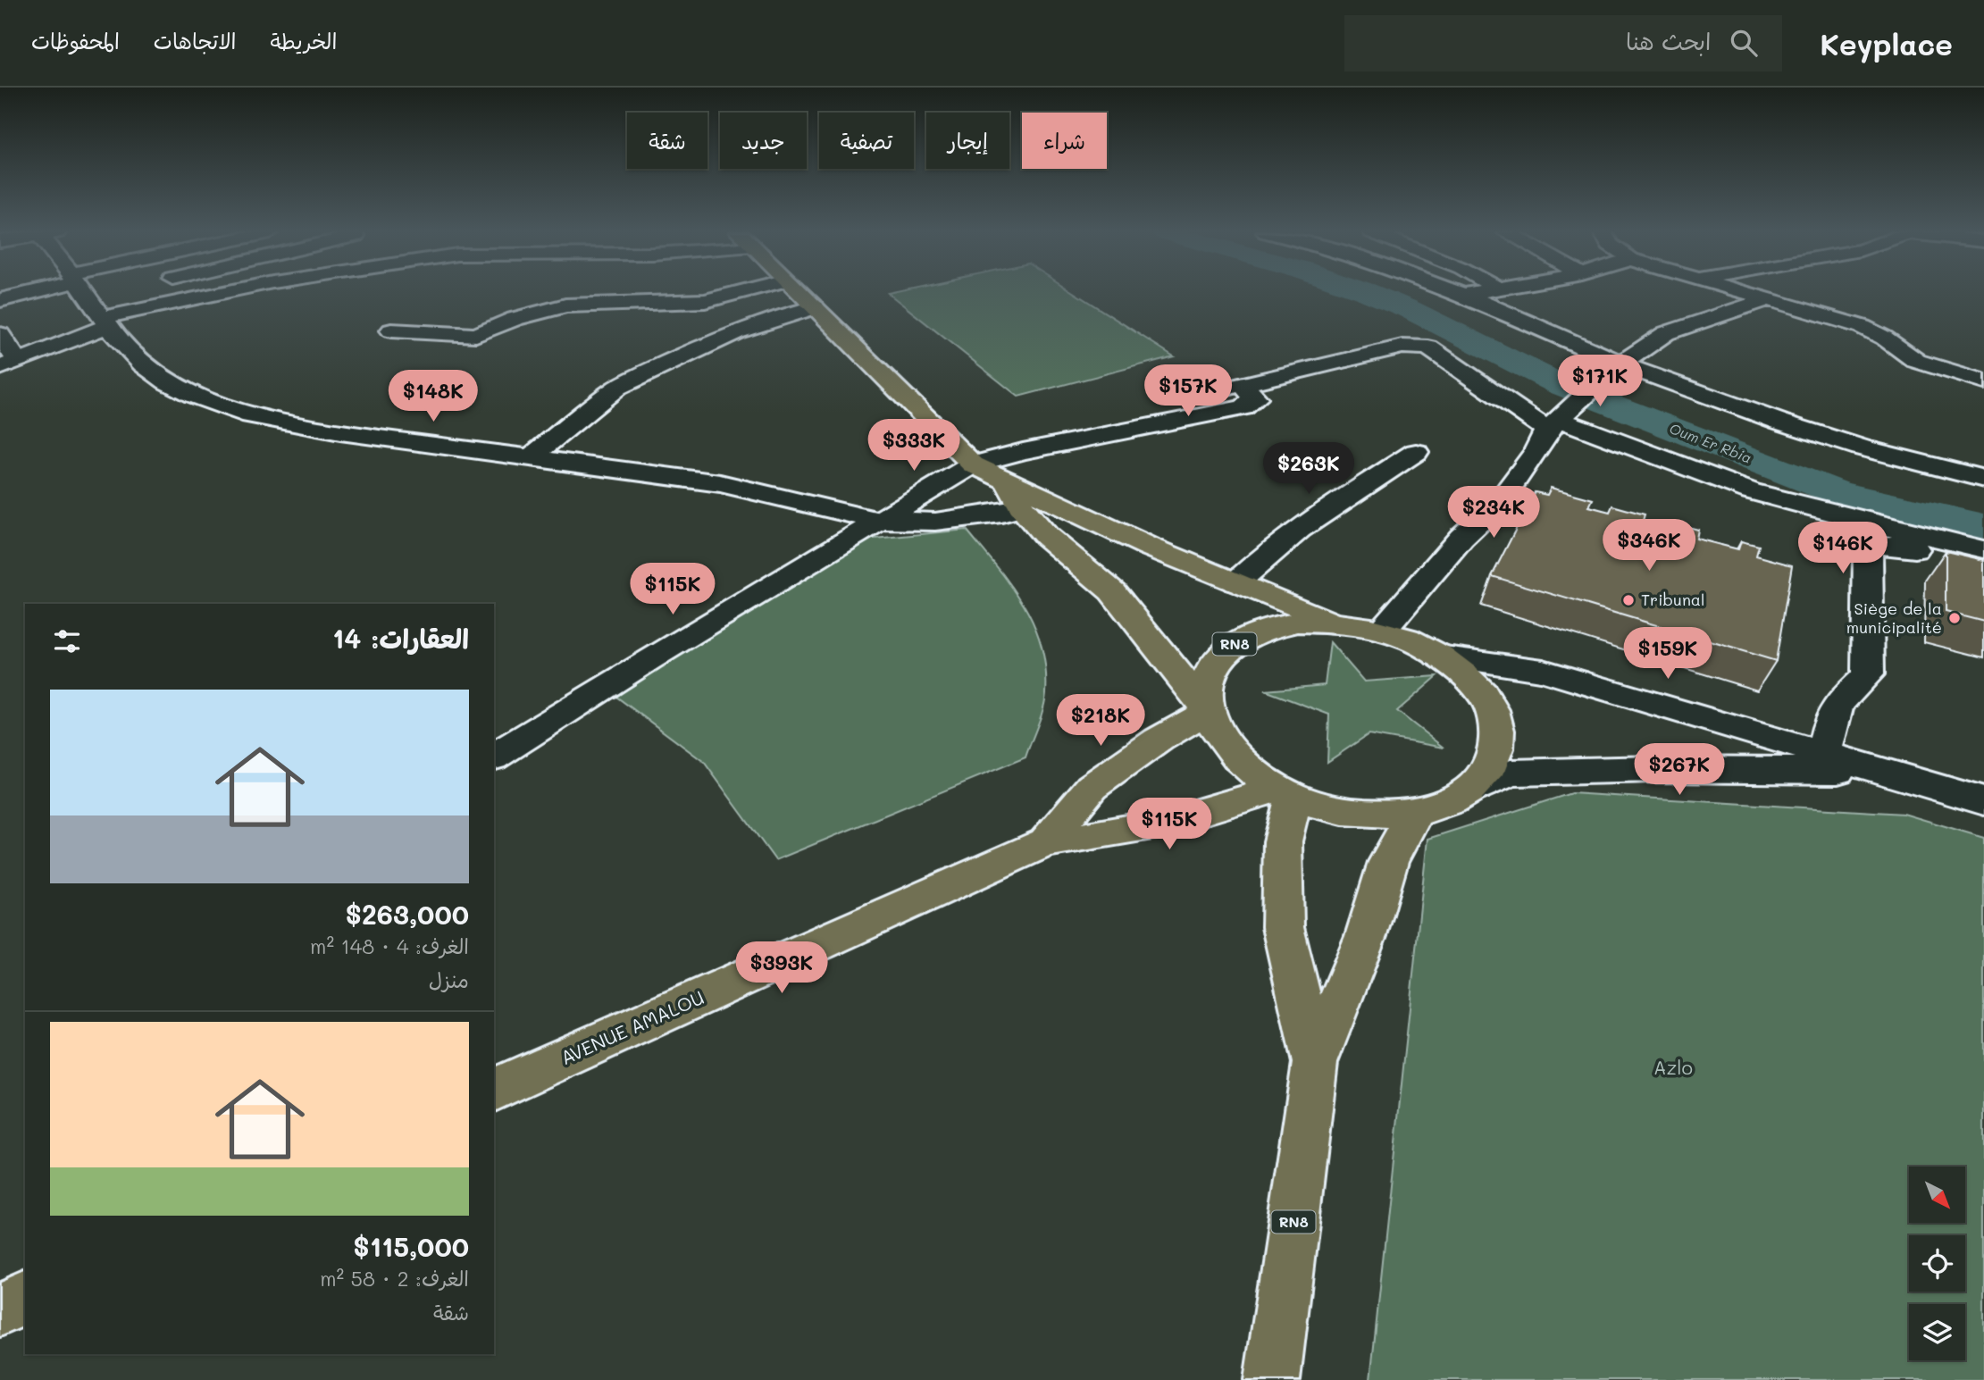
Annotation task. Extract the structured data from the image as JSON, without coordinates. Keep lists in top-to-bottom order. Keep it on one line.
{"streets":{"main road":["RN8","AVENUE AMALOU"]},"water":["Oum Er Rbia"],"parks":["Azlo"],"places":["Tribunal","Siège de la municipalité"],"north":"bottom right","page":{"header":"Keyplace","search":"ابحث هنا","nav":["الخريطة","الاتجاهات","المحفوظات"],"chip":["شراء","إيجار","تصفية","جديد","شقة"],"price":["$171K","$157K","$148K","$333K","$263K","$234K","$346K","$146K","$115K","$159K","$218K","$267K","$115K","$393K"],"heading":"العقارات: 14","list":[{"name":"$263,000","note":"الغرف: 4 · 148 m² · منزل"},{"name":"$115,000","note":"الغرف: 2 · 58 m² · شقة"}]}}
